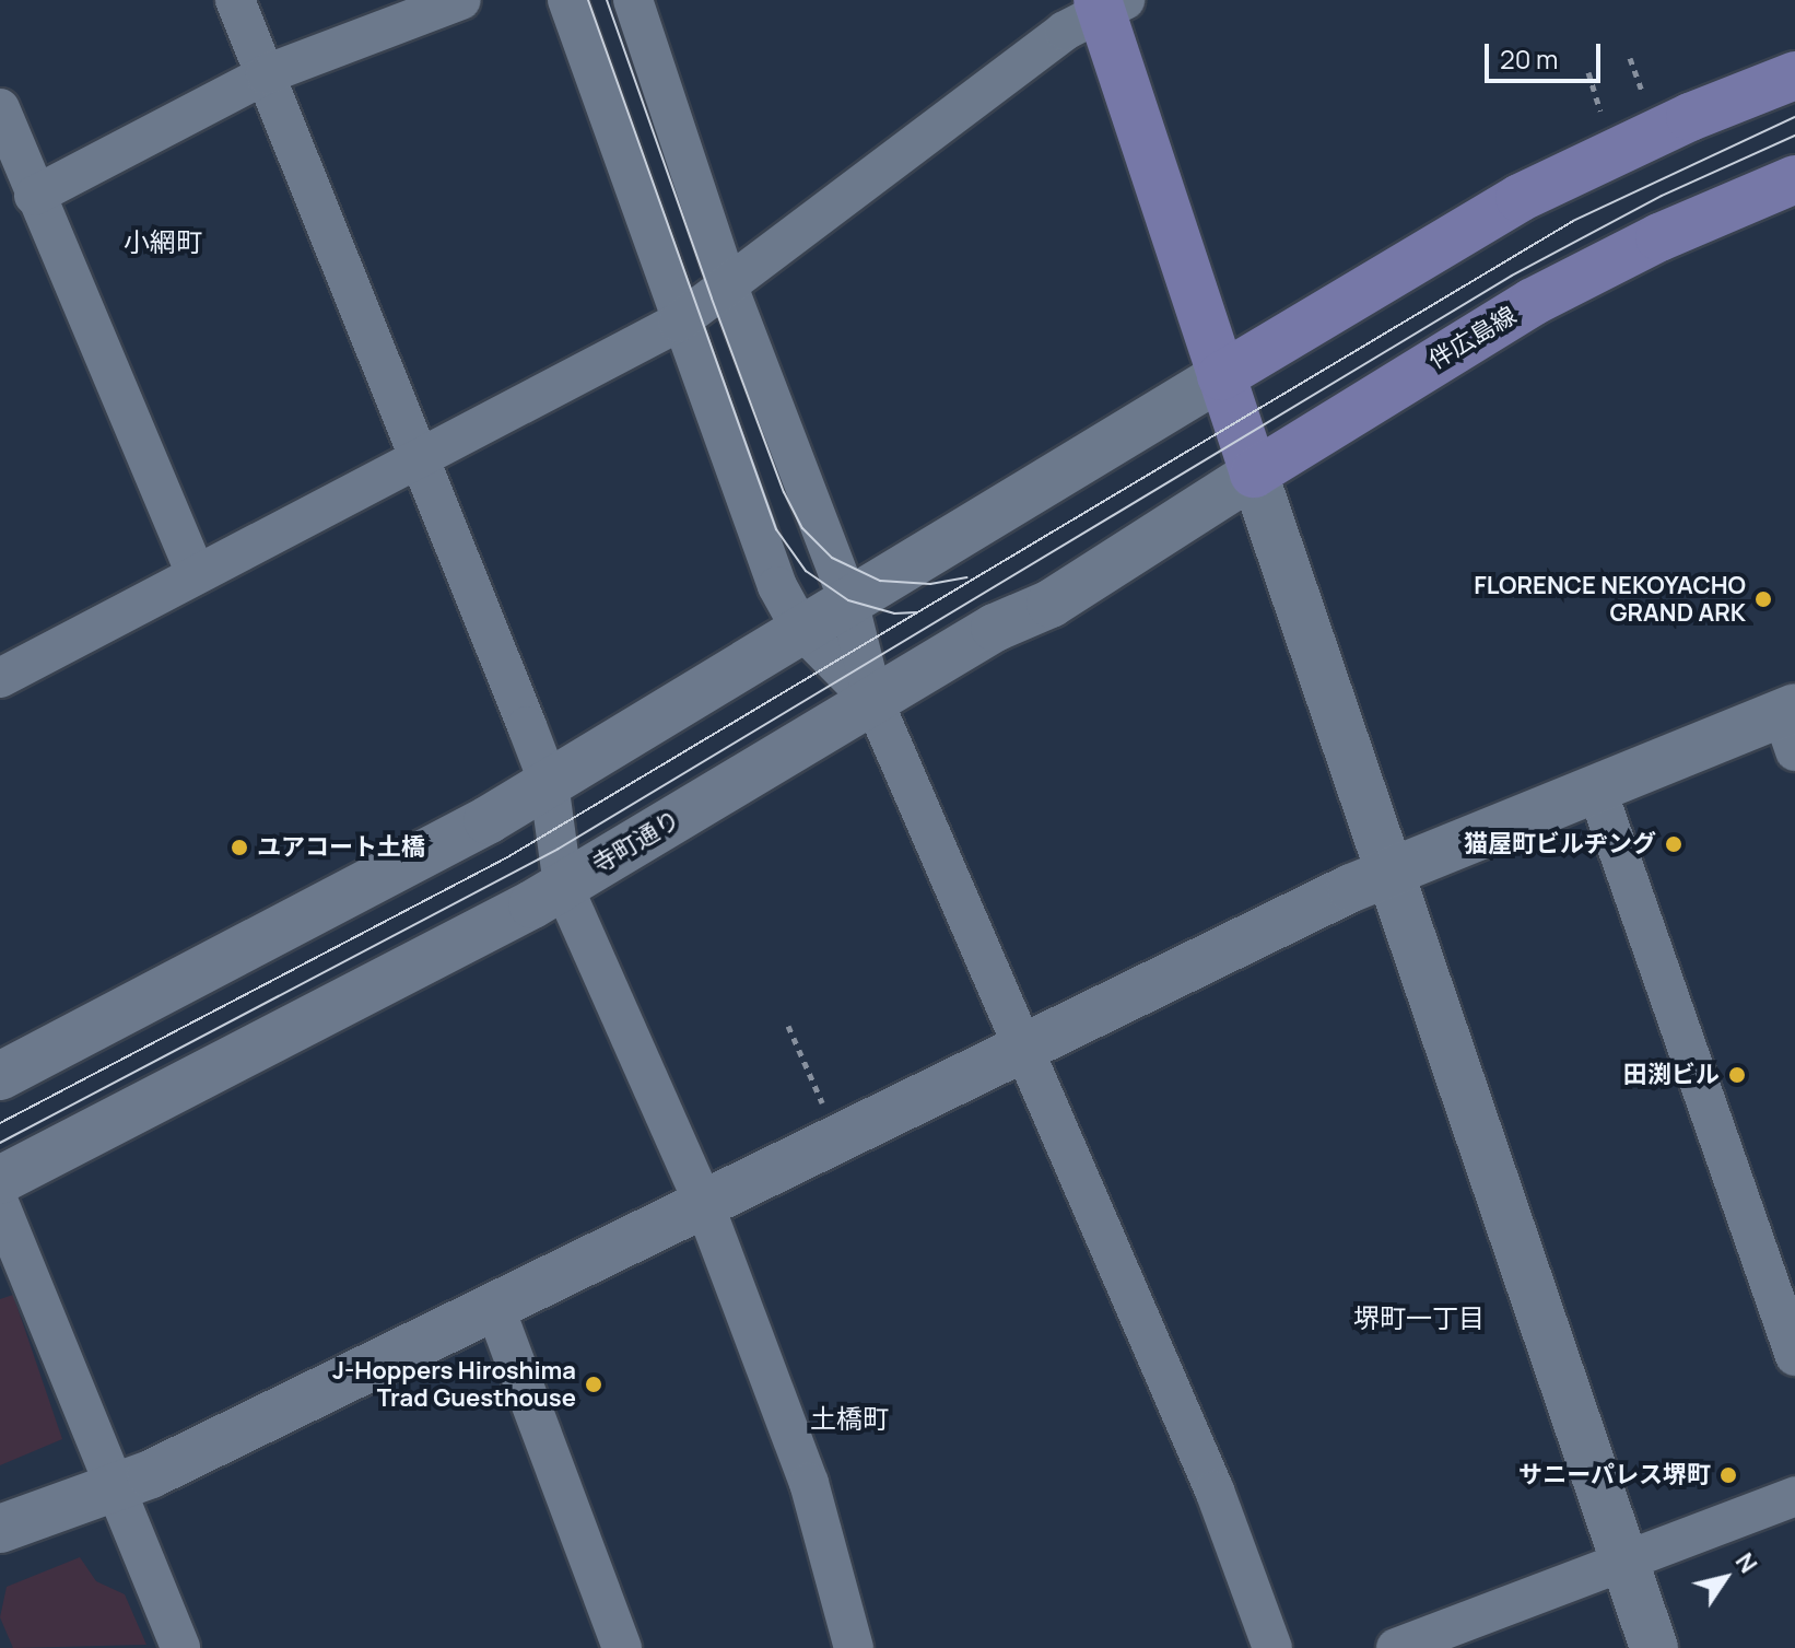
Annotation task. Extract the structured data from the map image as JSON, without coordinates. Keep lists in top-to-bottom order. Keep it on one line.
{"streets":{"main road":["伴広島線"],"street":["寺町通り"]},"crossings":[["伴広島線","寺町通り"]],"districts":["小網町","堺町一丁目","土橋町"],"places":["FLORENCE NEKOYACHO GRAND ARK","猫屋町ビルヂング","ユアコート土橋","田渕ビル","J-Hoppers Hiroshima Trad Guesthouse","サニーパレス堺町"],"scale_bar":"20 m","north":"top right"}
